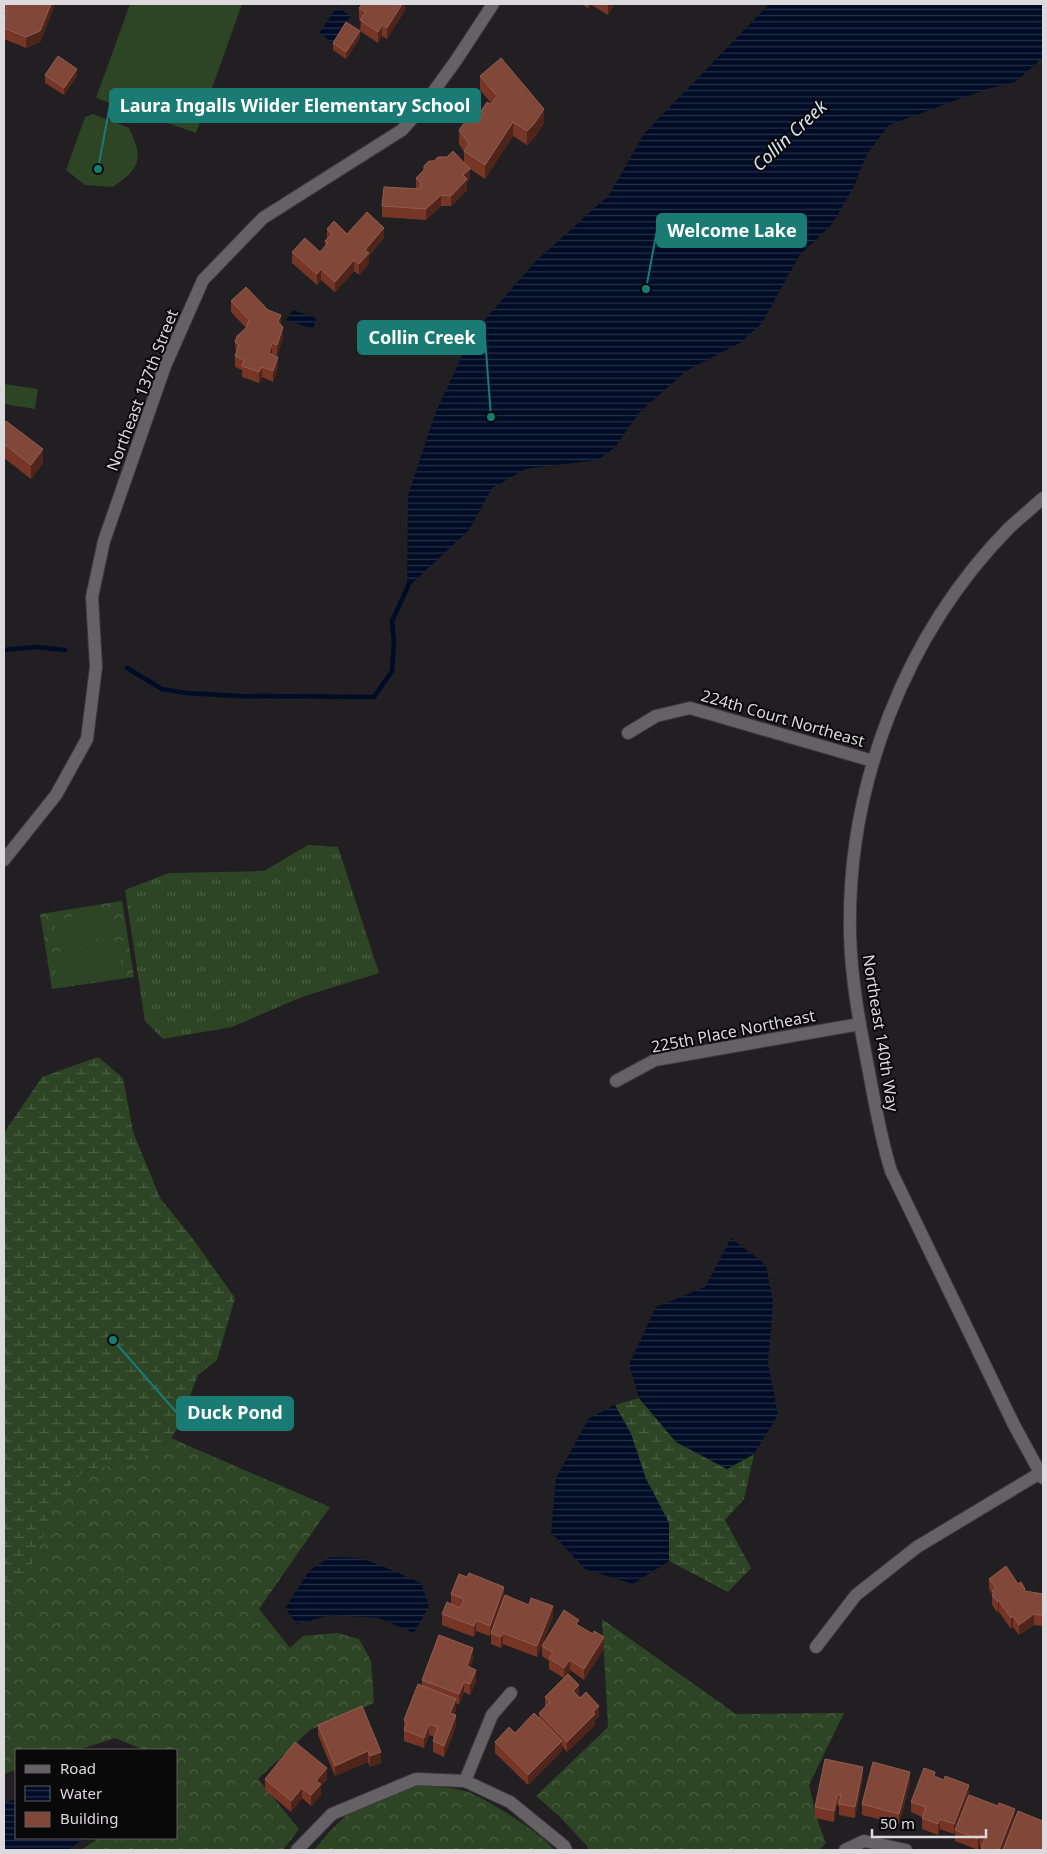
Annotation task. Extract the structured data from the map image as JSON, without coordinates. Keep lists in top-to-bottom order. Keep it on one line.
{"streets":{"street":["Northeast 137th Street","224th Court Northeast","225th Place Northeast","Northeast 140th Way"]},"crossings":[["224th Court Northeast","Northeast 140th Way"],["225th Place Northeast","Northeast 140th Way"]],"water":["Collin Creek"],"places":["Laura Ingalls Wilder Elementary School","Welcome Lake","Collin Creek","Duck Pond"],"legend":["Road","Water","Building"],"scale_bar":"50 m"}
